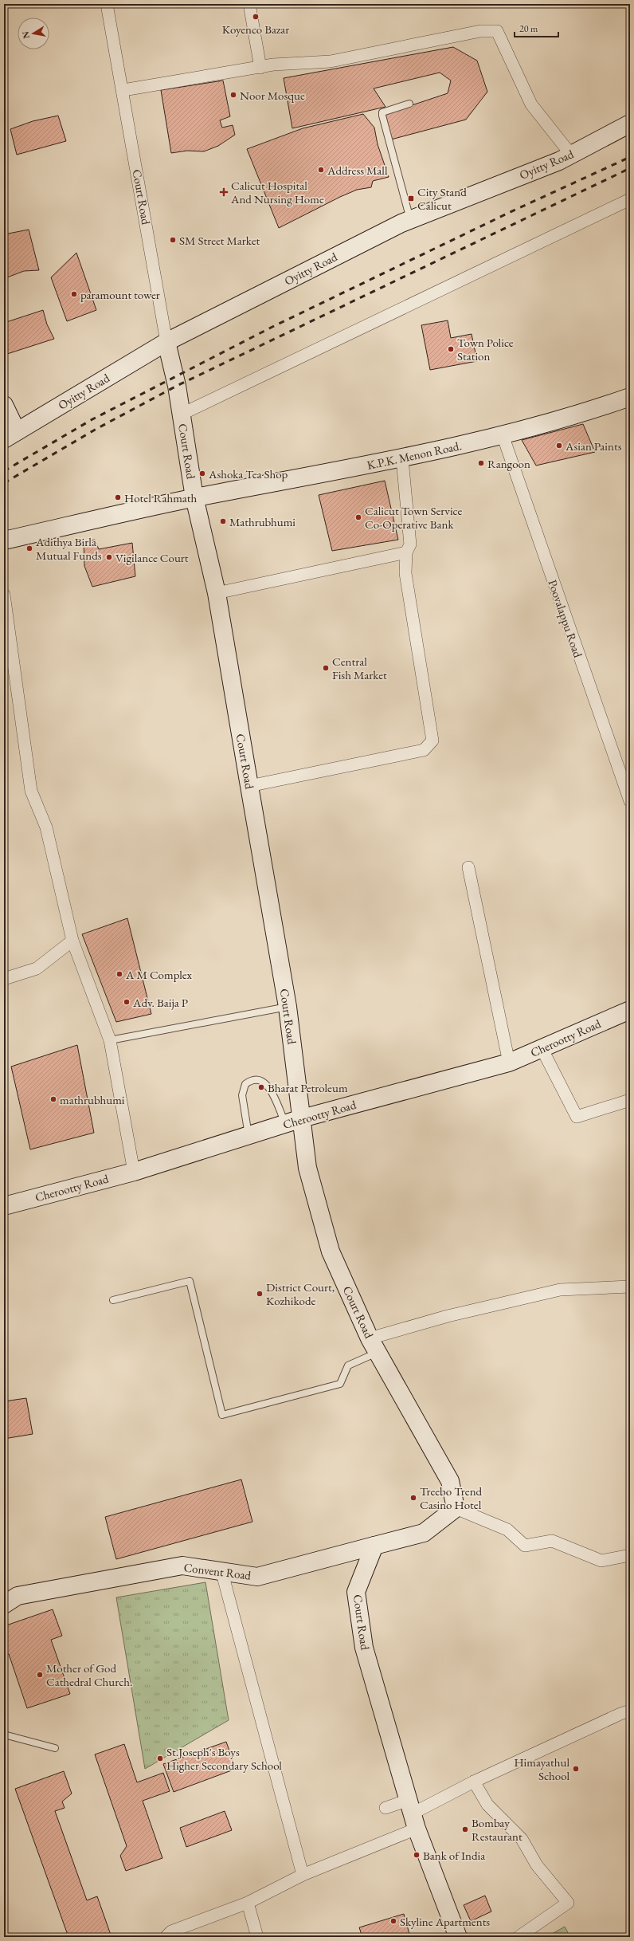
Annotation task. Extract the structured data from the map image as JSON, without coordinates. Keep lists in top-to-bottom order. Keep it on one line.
{"streets":{"main road":["Oyitty Road","Court Road","K.P.K. Menon Road.","Cherootty Road","Convent Road"],"street":["Poovalappu Road"]},"crossings":[["Oyitty Road","Court Road"],["Court Road","K.P.K. Menon Road."],["Court Road","Cherootty Road"],["Court Road","Convent Road"],["K.P.K. Menon Road.","Poovalappu Road"]],"places":{"other":["Koyenco Bazar","Noor Mosque","Address Mall","SM Street Market","paramount tower","Town Police Station","Asian Paints","Rangoon","Ashoka Tea Shop","Hotel Rahmath","Calicut Town Service Co-Operative Bank","Mathrubhumi","Adithya Birla Mutual Funds","Vigilance Court","Central Fish Market","A M Complex","Adv. Baija P","Bharat Petroleum","mathrubhumi","District Court, Kozhikode","Treebo Trend Casino Hotel","Mother of God Cathedral Church.","St.Joseph's Boys Higher Secondary School","Himayathul School","Bombay Restaurant","Bank of India","Skyline Apartments"],"health":["Calicut Hospital And Nursing Home"],"transit":["City Stand Calicut"]},"scale_bar":"20 m","north":"left"}
